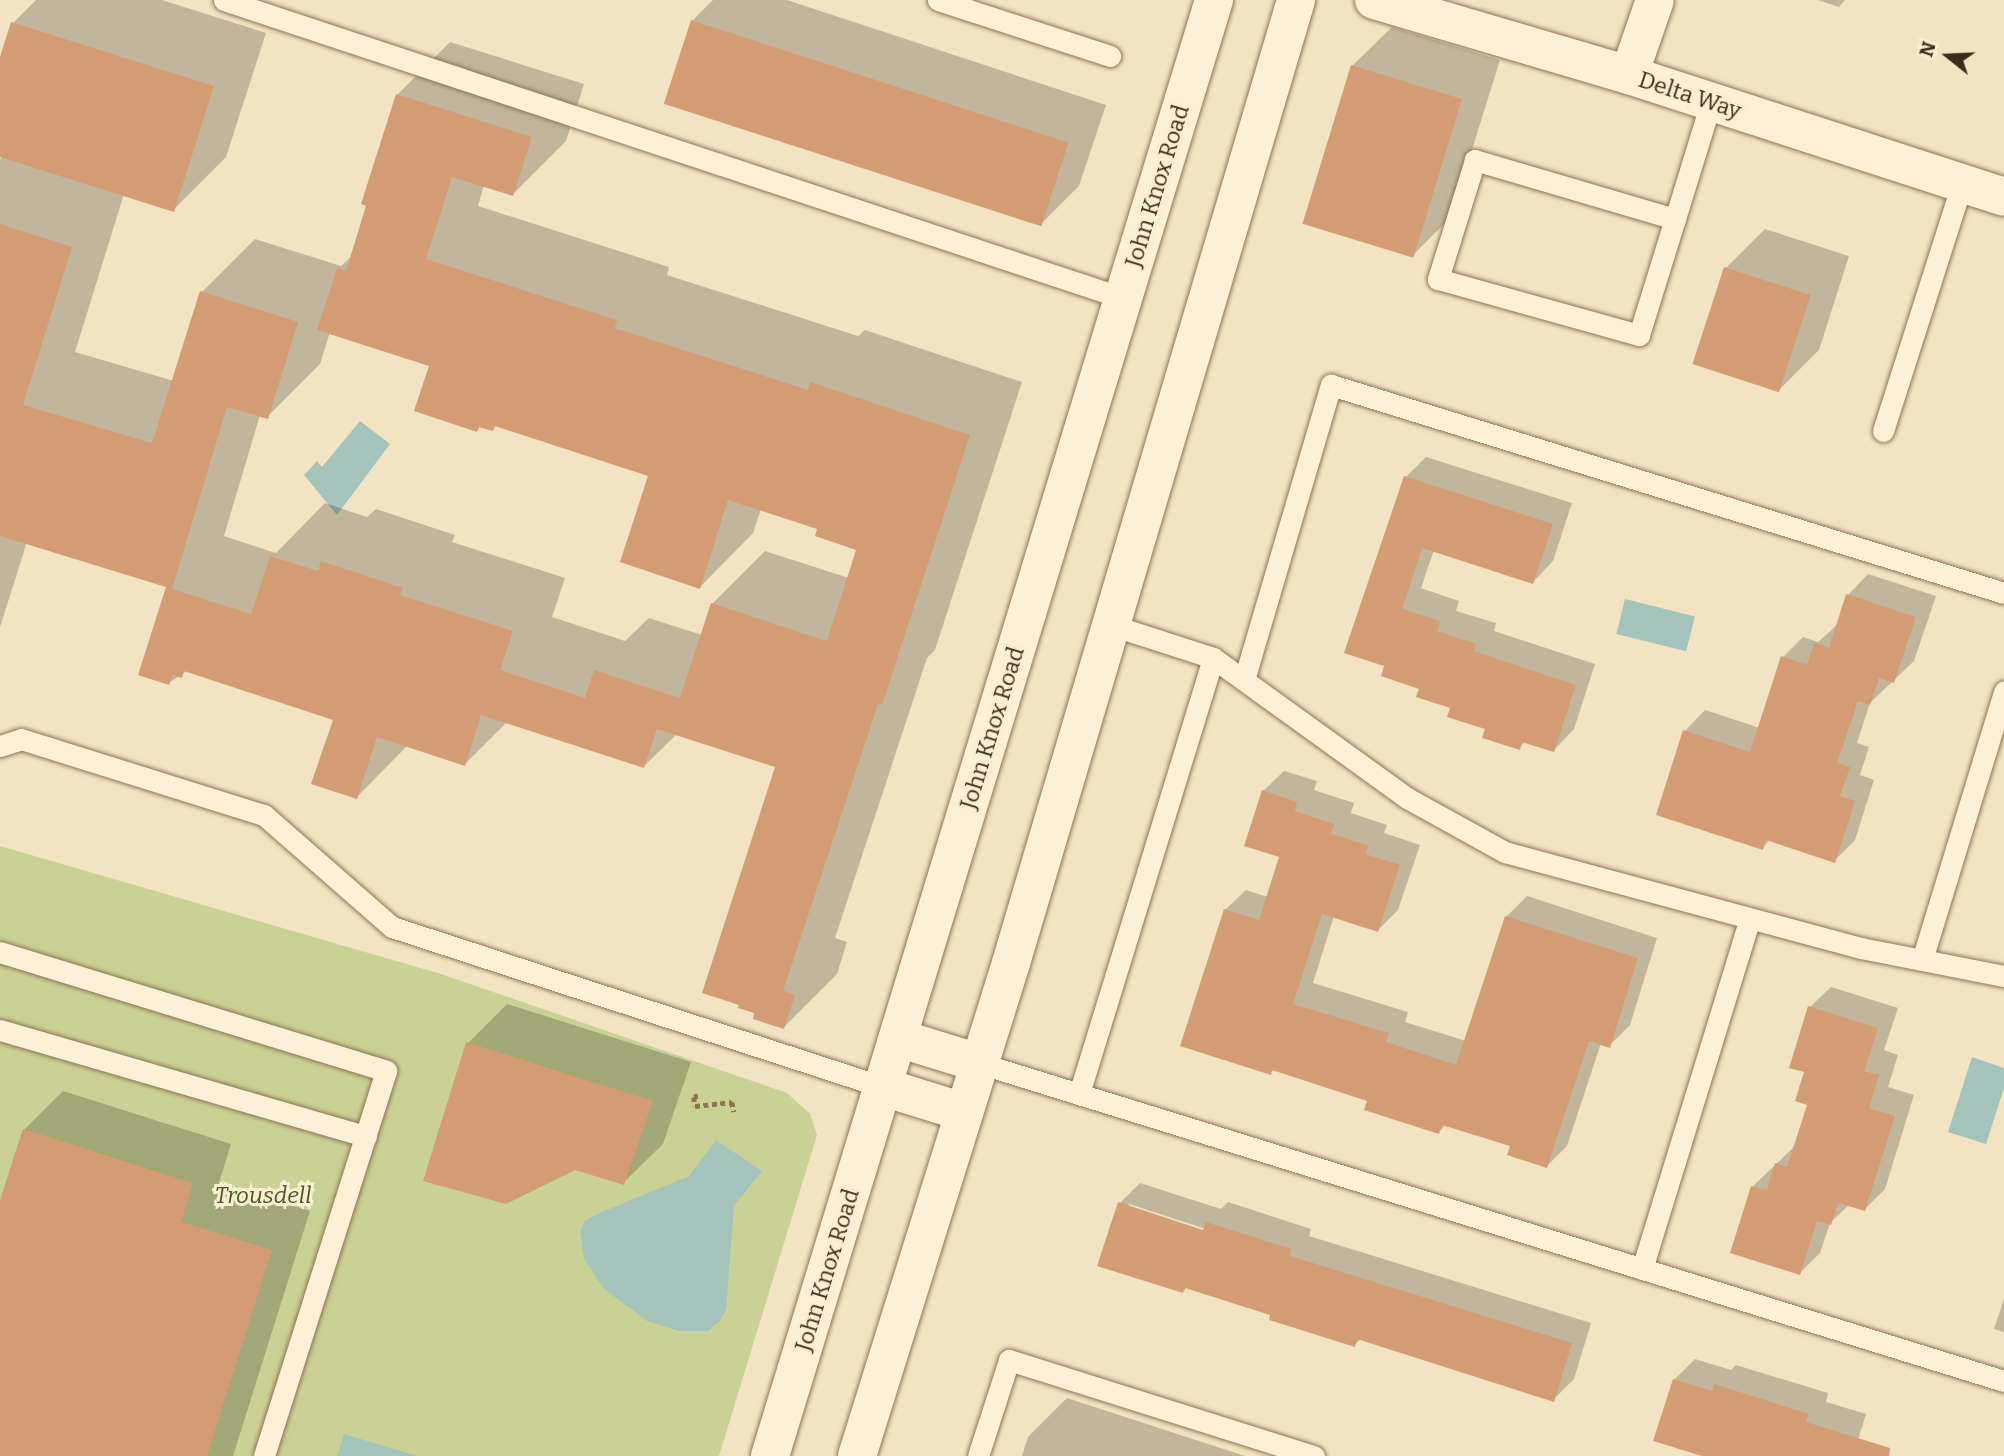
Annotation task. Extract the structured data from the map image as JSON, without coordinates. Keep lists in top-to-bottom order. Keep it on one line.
{"streets":{"main road":["Delta Way","John Knox Road"]},"parks":["Trousdell"],"north":"left"}
